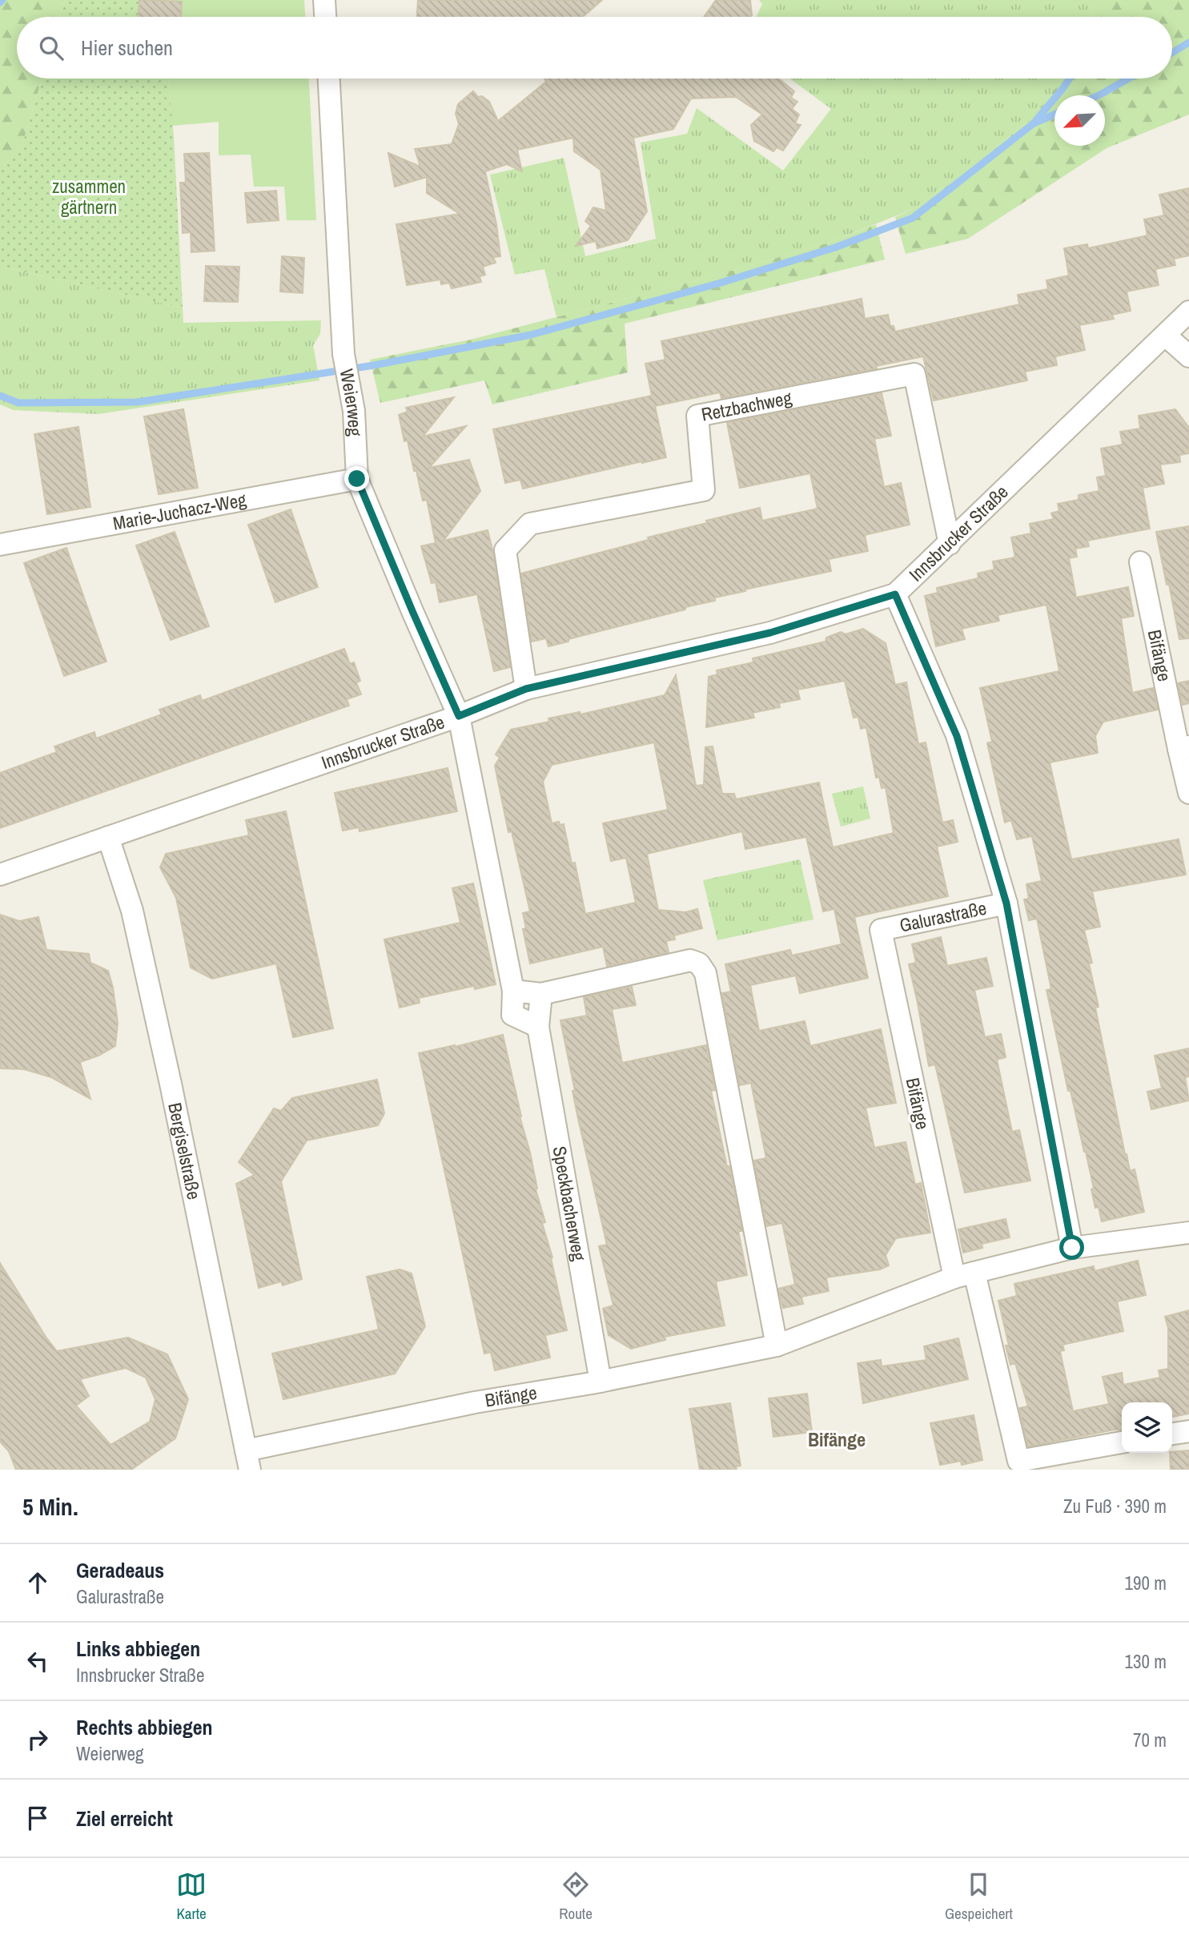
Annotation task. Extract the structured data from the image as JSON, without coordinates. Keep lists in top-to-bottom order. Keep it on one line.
{"streets":{"street":["Weierweg","Retzbachweg","Marie-Juchacz-Weg","Innsbrucker Straße","Bifänge","Galurastraße","Bergiselstraße","Speckbacherweg"]},"crossings":[["Weierweg","Marie-Juchacz-Weg"],["Weierweg","Innsbrucker Straße"],["Retzbachweg","Innsbrucker Straße"],["Innsbrucker Straße","Galurastraße"],["Innsbrucker Straße","Bergiselstraße"],["Bifänge","Galurastraße"],["Bifänge","Bergiselstraße"],["Bifänge","Speckbacherweg"]],"districts":["Bifänge"],"parks":["zusammen gärtnern"],"north":"bottom left","page":{"search":"Hier suchen","heading":["5 Min.","Zu Fuß · 390 m"],"list":[["Geradeaus","Galurastraße","190 m"],["Links abbiegen","Innsbrucker Straße","130 m"],["Rechts abbiegen","Weierweg","70 m"],"Ziel erreicht"],"nav":["Karte","Route","Gespeichert"]}}
